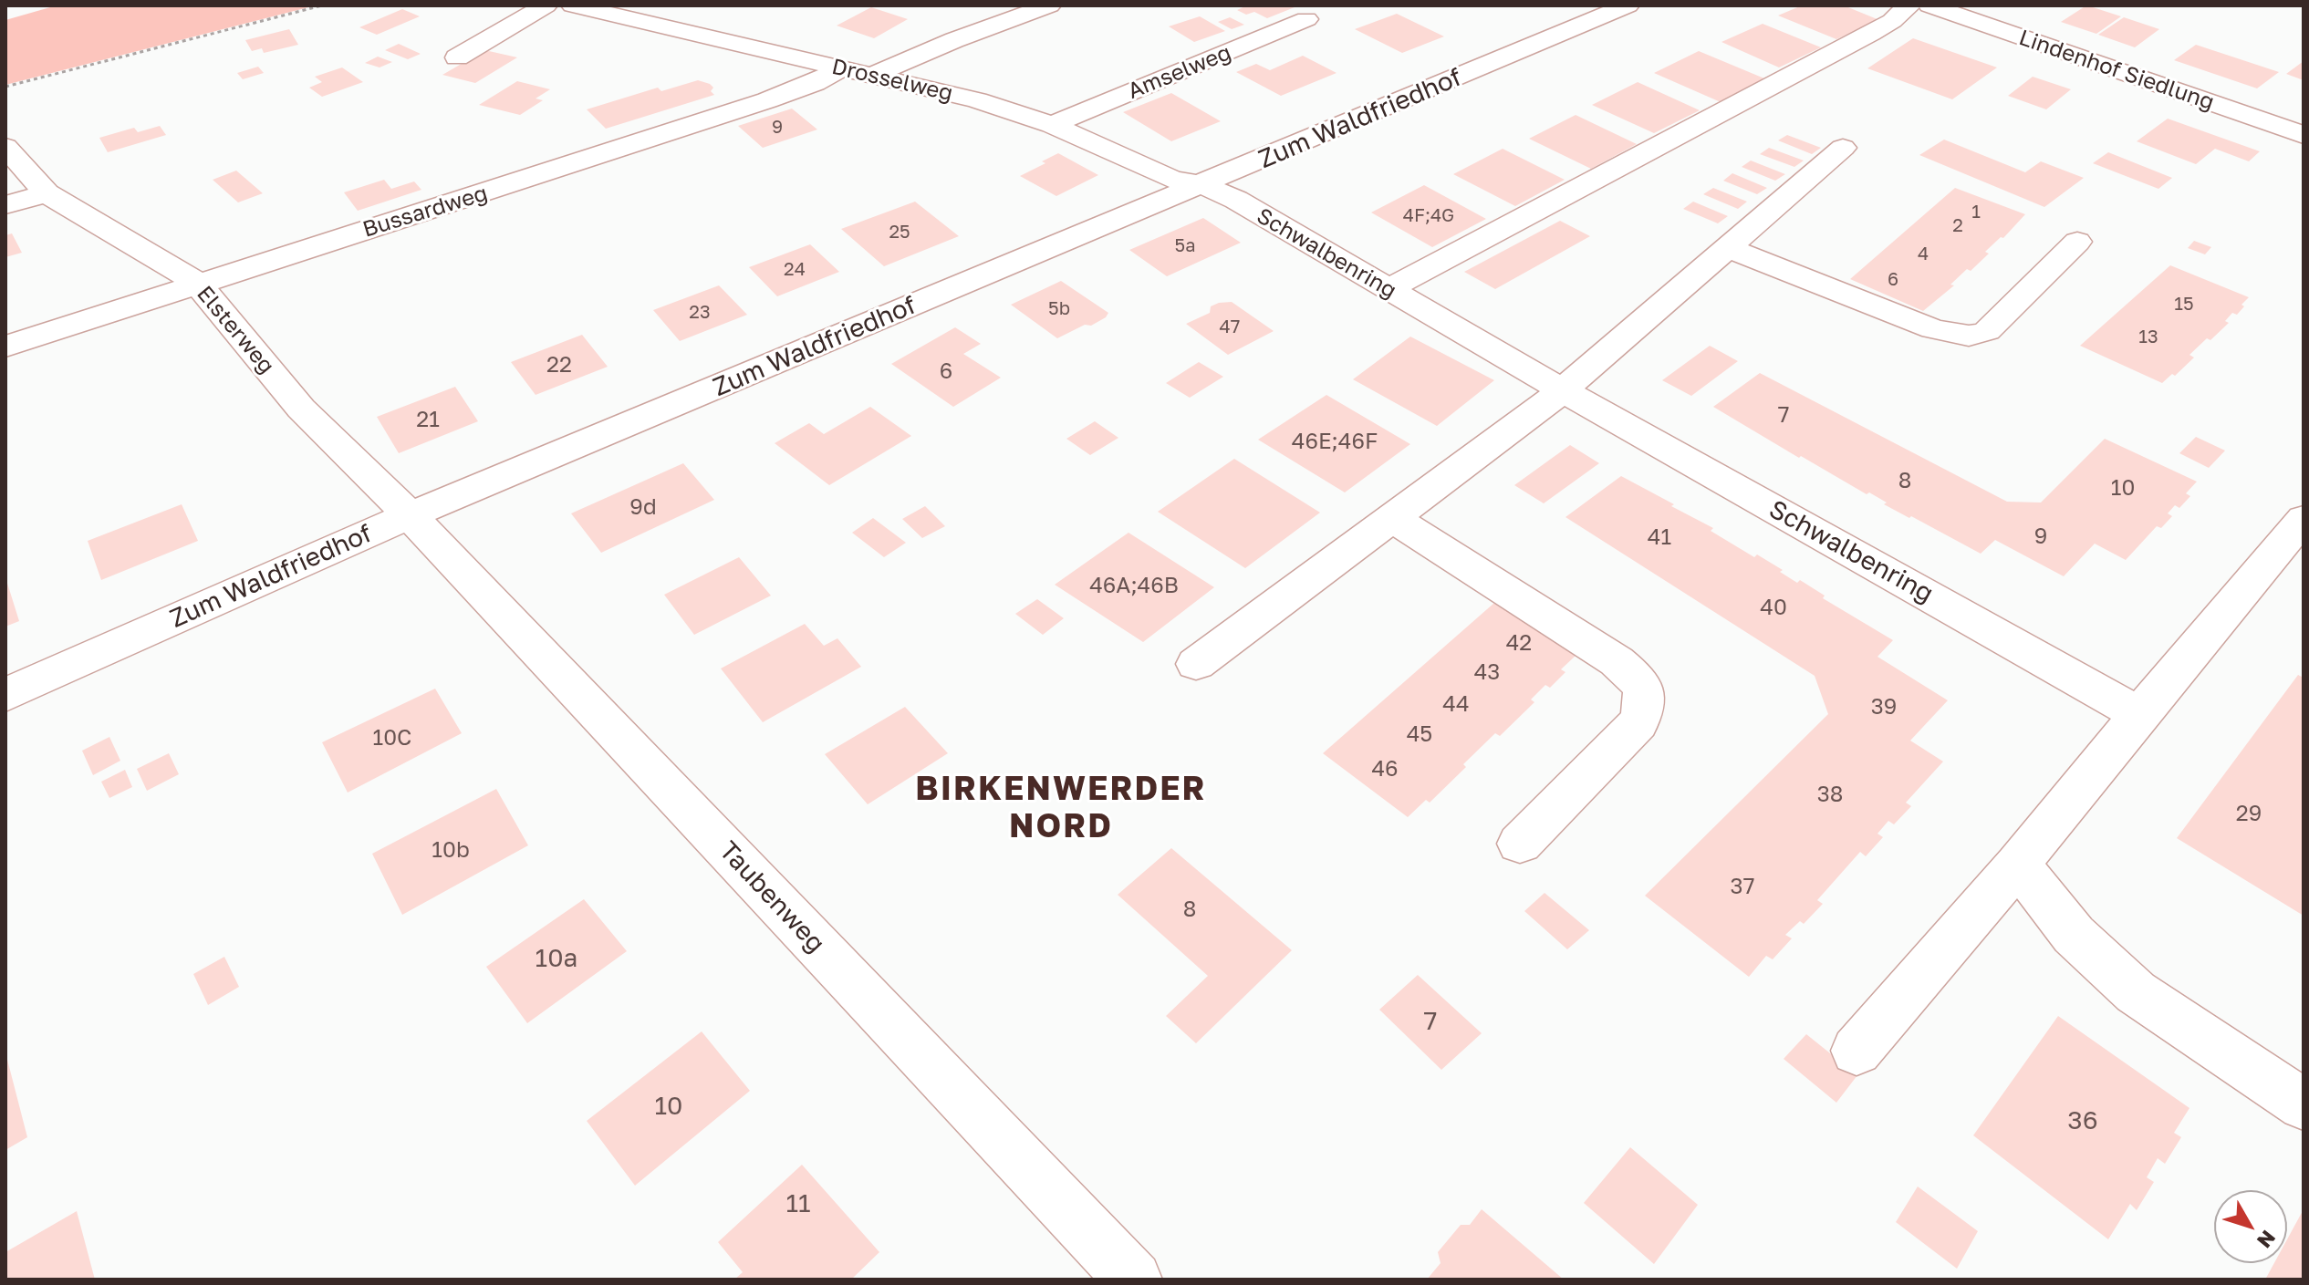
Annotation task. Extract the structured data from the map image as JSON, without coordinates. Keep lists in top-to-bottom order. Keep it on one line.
{"streets":{"street":["Lindenhof Siedlung","Amselweg","Drosselweg","Zum Waldfriedhof","Bussardweg","Schwalbenring","Elsterweg","Taubenweg"]},"crossings":[["Amselweg","Drosselweg"],["Drosselweg","Zum Waldfriedhof"],["Drosselweg","Bussardweg"],["Drosselweg","Schwalbenring"],["Zum Waldfriedhof","Schwalbenring"],["Zum Waldfriedhof","Elsterweg"],["Zum Waldfriedhof","Taubenweg"],["Bussardweg","Elsterweg"],["Elsterweg","Taubenweg"]],"districts":["BIRKENWERDER NORD"],"house_numbers":["9","1","4F;4G","2","25","5a","4","24","6","15","5b","23","47","13","22","6","7","21","46E;46F","8","10","9d","9","41","46A;46B","40","42","43","44","39","45","10C","46","38","29","10b","37","8","10a","7","10","36","11"],"north":"bottom right"}
